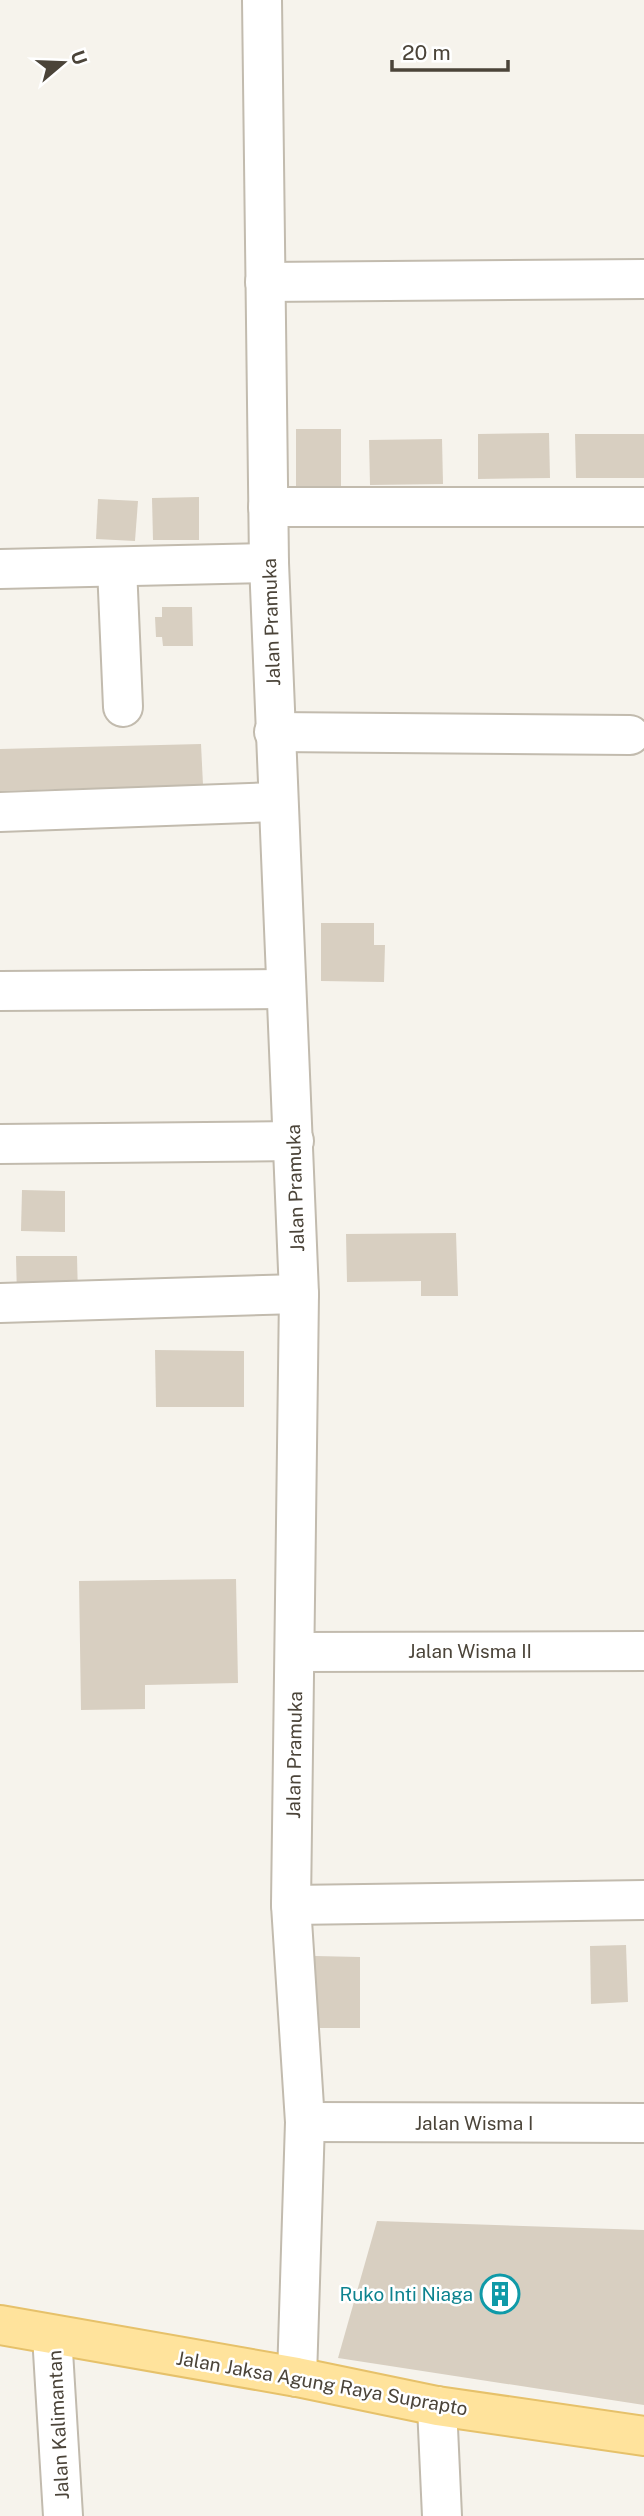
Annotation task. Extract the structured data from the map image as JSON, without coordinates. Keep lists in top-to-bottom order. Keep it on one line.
{"streets":{"main road":["Jalan Jaksa Agung Raya Suprapto"],"street":["Jalan Pramuka","Jalan Wisma II","Jalan Wisma I","Jalan Kalimantan"]},"crossings":[["Jalan Pramuka","Jalan Wisma II"],["Jalan Pramuka","Jalan Wisma I"],["Jalan Pramuka","Jalan Jaksa Agung Raya Suprapto"],["Jalan Jaksa Agung Raya Suprapto","Jalan Kalimantan"]],"places":{"building":["Ruko Inti Niaga"]},"scale_bar":"20 m","north":"right"}
